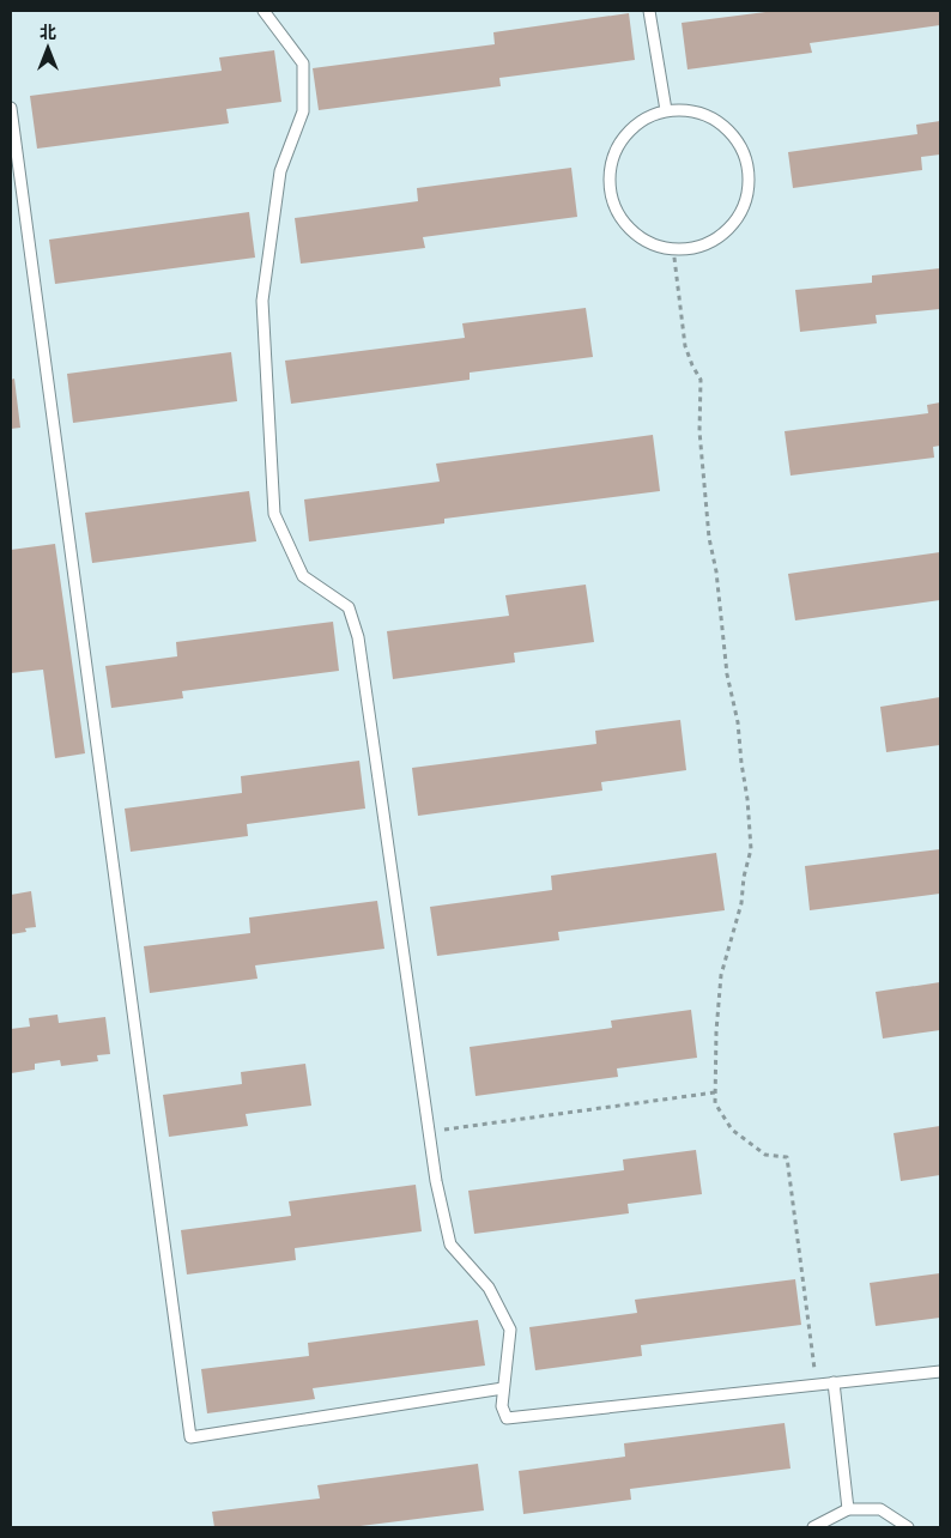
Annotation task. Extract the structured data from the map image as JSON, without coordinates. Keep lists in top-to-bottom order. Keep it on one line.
{"north":"top"}
